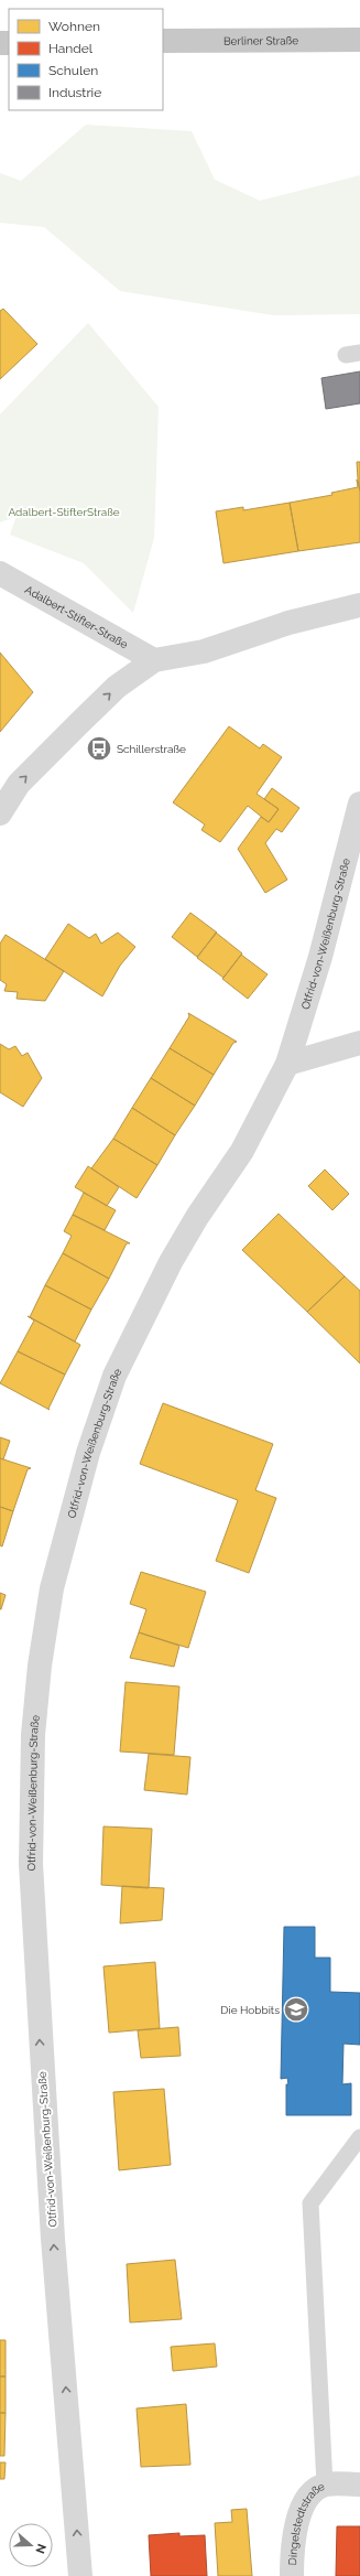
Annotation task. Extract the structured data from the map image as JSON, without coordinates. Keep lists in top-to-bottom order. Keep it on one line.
{"streets":{"highway":["Berliner Straße"],"street":["Adalbert-Stifter-Straße","Otfrid-von-Weißenburg-Straße","Dingelstedtstraße"]},"one_way":["Otfrid-von-Weißenburg-Straße"],"parks":["Adalbert-StifterStraße"],"places":{"bus stop":["Schillerstraße"],"school or university":["Die Hobbits"]},"legend":["Wohnen","Handel","Schulen","Industrie"],"north":"right"}
